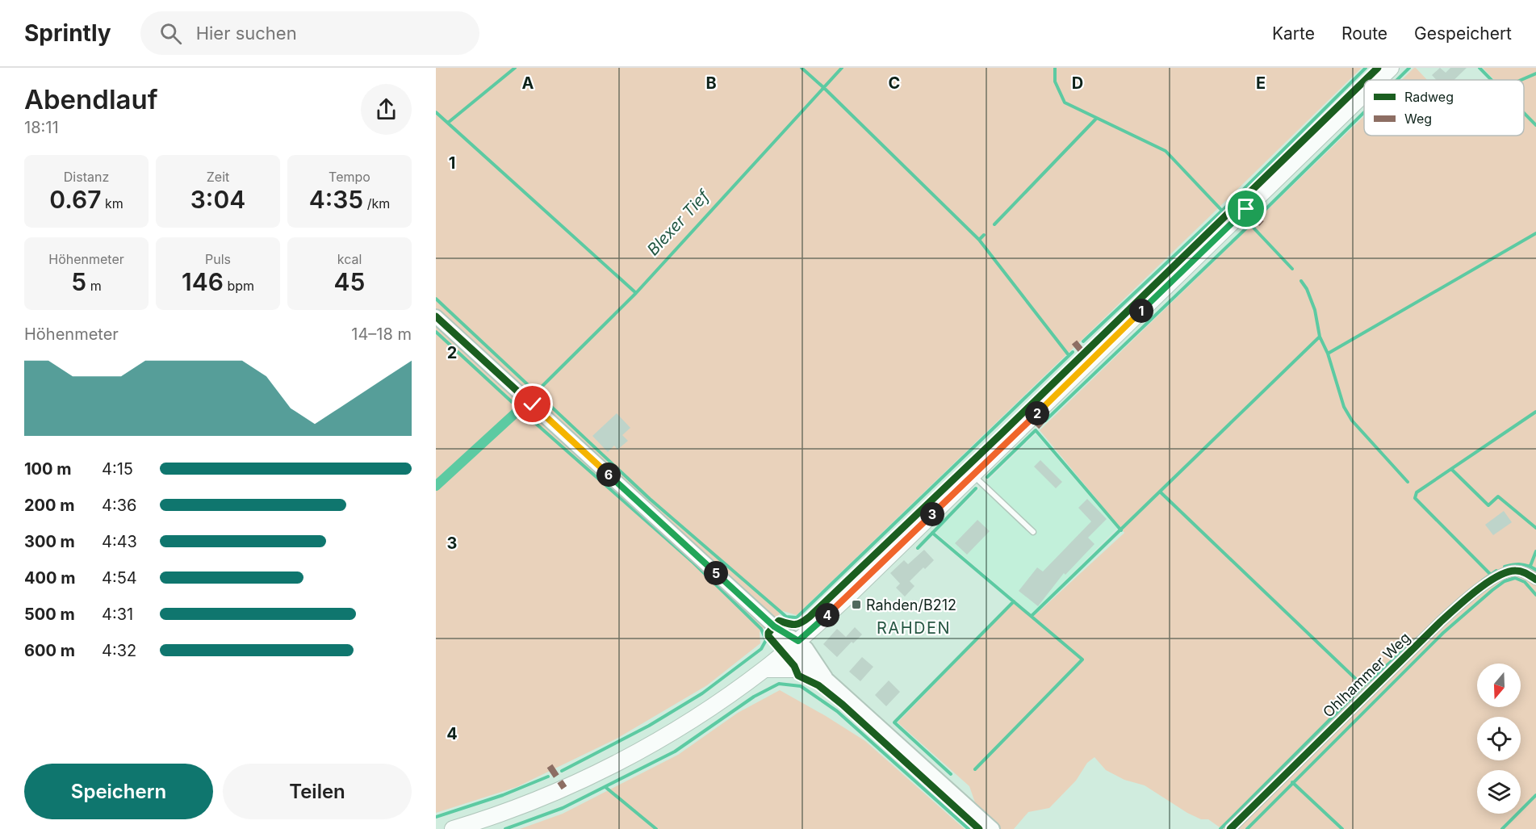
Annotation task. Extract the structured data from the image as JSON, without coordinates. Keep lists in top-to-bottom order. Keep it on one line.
{"streets":{"street":["Ohlhammer Weg"]},"districts":["RAHDEN"],"water":["Blexer Tief"],"places":{"transit":["Rahden/B212"]},"legend":["Radweg","Weg"],"north":"bottom","page":{"header":"Sprintly","search":"Hier suchen","nav":["Karte","Route","Gespeichert"],"heading":["Abendlauf","18:11"],"stats":[["Distanz","0.67 km"],["Zeit","3:04"],["Tempo","4:35 /km"],["Höhenmeter","5 m"],["Puls","146 bpm"],["kcal","45"]],"pins":["1","2","6","3","5","4"],"chart":["Höhenmeter","14–18 m"],"list":[{"name":"100 m","note":"4:15"},{"name":"200 m","note":"4:36"},{"name":"300 m","note":"4:43"},{"name":"400 m","note":"4:54"},{"name":"500 m","note":"4:31"},{"name":"600 m","note":"4:32"}],"buttons":["Speichern","Teilen"]},"grid":{"columns":["A","B","C","D","E"],"rows":["1","2","3","4"]}}
